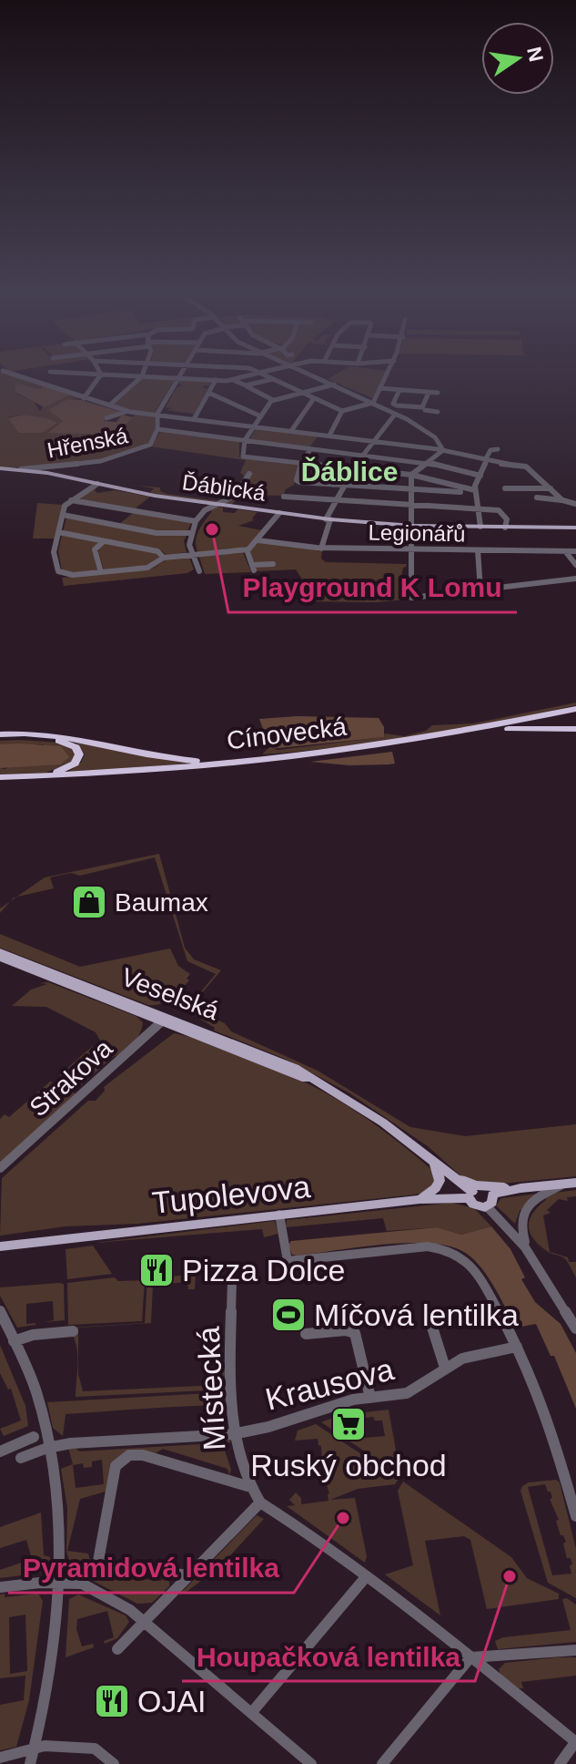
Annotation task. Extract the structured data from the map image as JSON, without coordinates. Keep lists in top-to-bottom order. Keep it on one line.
{"streets":{"highway":["Cínovecká"],"main road":["Ďáblická","Veselská","Tupolevova"],"street":["Hřenská","Legionářů","Strakova","Krausova","Místecká"]},"crossings":[["Hřenská","Ďáblická"],["Veselská","Strakova"],["Veselská","Tupolevova"],["Krausova","Místecká"]],"districts":["Ďáblice"],"places":{"other":["Playground K Lomu","Pyramidová lentilka","Houpačková lentilka"],"shop":["Baumax"],"restaurant":["Pizza Dolce","OJAI"],"sports":["Míčová lentilka"],"supermarket":["Ruský obchod"]},"north":"right"}
